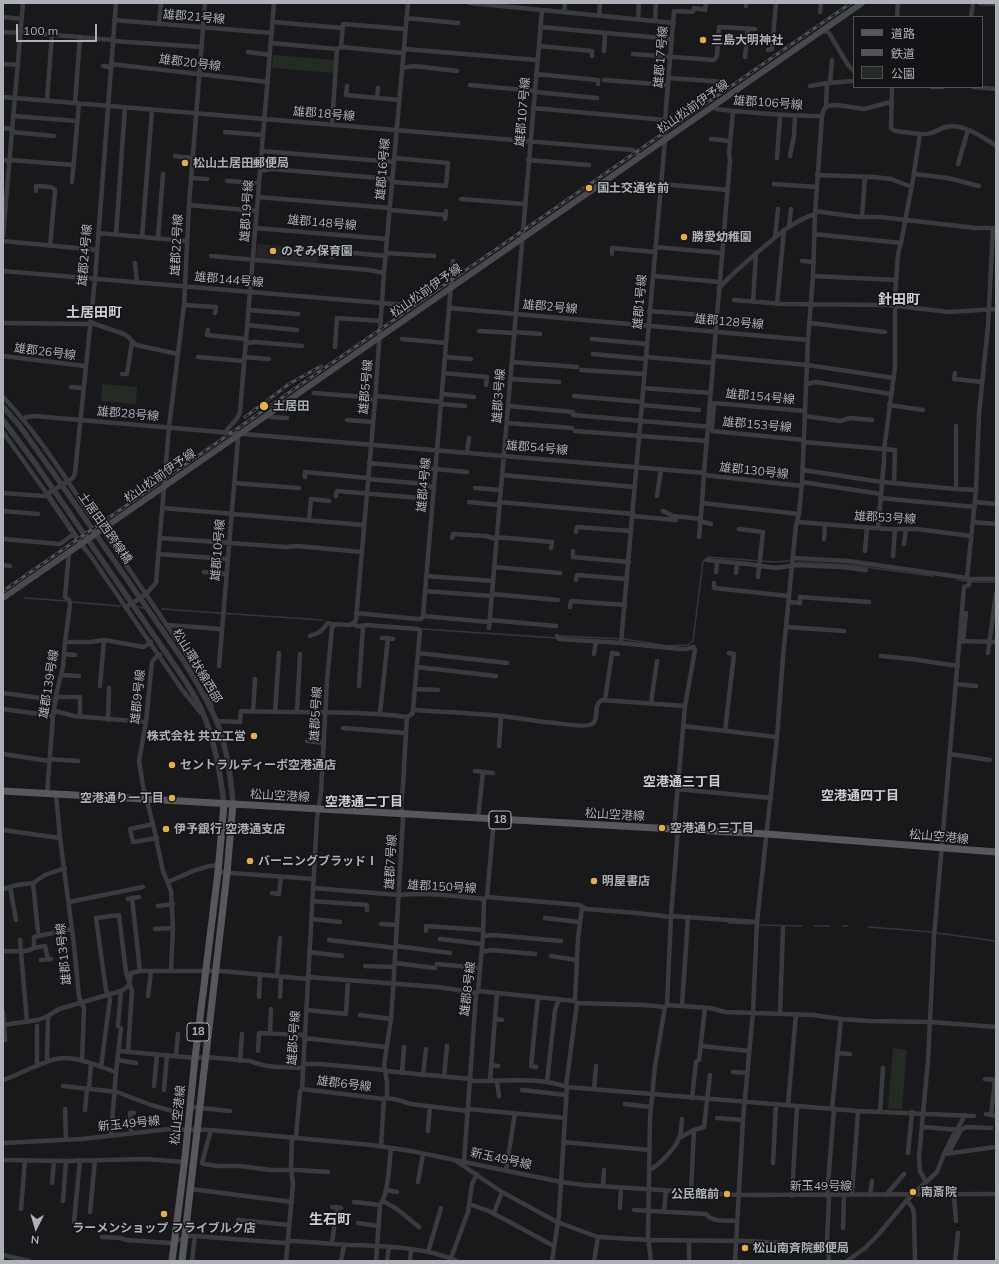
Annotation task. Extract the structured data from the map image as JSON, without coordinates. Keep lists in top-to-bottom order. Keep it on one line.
{"streets":{"main road":["松山松前伊予線","松山空港線","18"],"street":["雄郡21号線","雄郡17号線","雄郡20号線","雄郡106号線","雄郡107号線","雄郡18号線","雄郡16号線","雄郡19号線","雄郡148号線","雄郡22号線","雄郡24号線","雄郡144号線","雄郡1号線","雄郡2号線","雄郡128号線","雄郡26号線","雄郡5号線","雄郡3号線","雄郡154号線","雄郡28号線","雄郡153号線","雄郡54号線","雄郡130号線","雄郡4号線","雄郡53号線","土居田西跨線橋","雄郡10号線","松山環状線西部","雄郡139号線","雄郡9号線","雄郡7号線","雄郡150号線","雄郡13号線","雄郡8号線","雄郡6号線","新玉49号線"]},"crossings":[["雄郡21号線","雄郡19号線"],["雄郡21号線","雄郡22号線"],["雄郡21号線","雄郡24号線"],["雄郡17号線","松山松前伊予線"],["雄郡17号線","雄郡1号線"],["雄郡20号線","雄郡19号線"],["雄郡20号線","雄郡22号線"],["雄郡20号線","雄郡24号線"],["雄郡106号線","松山松前伊予線"],["松山松前伊予線","雄郡107号線"],["松山松前伊予線","雄郡18号線"],["松山松前伊予線","雄郡16号線"],["松山松前伊予線","雄郡22号線"],["松山松前伊予線","雄郡1号線"],["松山松前伊予線","雄郡5号線"],["松山松前伊予線","雄郡3号線"],["松山松前伊予線","雄郡28号線"],["松山松前伊予線","雄郡54号線"],["松山松前伊予線","雄郡4号線"],["松山松前伊予線","雄郡10号線"],["雄郡107号線","雄郡18号線"],["雄郡107号線","雄郡3号線"],["雄郡18号線","雄郡16号線"],["雄郡18号線","雄郡19号線"],["雄郡18号線","雄郡22号線"],["雄郡18号線","雄郡24号線"],["雄郡16号線","雄郡148号線"],["雄郡16号線","雄郡144号線"],["雄郡16号線","雄郡5号線"],["雄郡19号線","雄郡148号線"],["雄郡19号線","雄郡144号線"],["雄郡19号線","雄郡28号線"],["雄郡22号線","雄郡144号線"],["雄郡22号線","雄郡28号線"],["雄郡24号線","雄郡144号線"],["雄郡24号線","雄郡26号線"],["雄郡24号線","雄郡28号線"],["雄郡1号線","雄郡2号線"],["雄郡1号線","雄郡128号線"],["雄郡1号線","雄郡54号線"],["雄郡2号線","雄郡128号線"],["雄郡2号線","雄郡3号線"],["雄郡2号線","雄郡4号線"],["雄郡5号線","雄郡54号線"],["雄郡5号線","松山空港線"],["雄郡5号線","雄郡150号線"],["雄郡5号線","雄郡6号線"],["雄郡5号線","新玉49号線"],["雄郡3号線","雄郡54号線"],["雄郡154号線","雄郡153号線"],["雄郡28号線","雄郡54号線"],["雄郡28号線","雄郡10号線"],["雄郡54号線","雄郡130号線"],["雄郡54号線","雄郡4号線"],["雄郡54号線","雄郡10号線"],["土居田西跨線橋","松山環状線西部"],["松山環状線西部","松山空港線"],["雄郡139号線","松山空港線"],["雄郡9号線","松山空港線"],["松山空港線","雄郡7号線"],["松山空港線","雄郡13号線"],["松山空港線","雄郡8号線"],["松山空港線","新玉49号線"],["雄郡7号線","雄郡150号線"],["雄郡7号線","雄郡6号線"],["雄郡7号線","新玉49号線"],["雄郡150号線","雄郡8号線"],["雄郡8号線","雄郡6号線"],["雄郡8号線","新玉49号線"]],"districts":["針田町","土居田町","空港通三丁目","空港通四丁目","空港通二丁目","生石町"],"places":["三島大明神社","松山土居田郵便局","国土交通省前","勝愛幼稚園","のぞみ保育園","土居田","株式会社 共立工営","セントラルディーボ空港通店","空港通り一丁目","空港通り三丁目","伊予銀行 空港通支店","バーニングブラッドⅠ","明屋書店","南斎院","公民館前","ラーメンショップ フライブルク店","松山南斉院郵便局"],"legend":["道路","鉄道","公園"],"scale_bar":"100 m","north":"bottom"}
